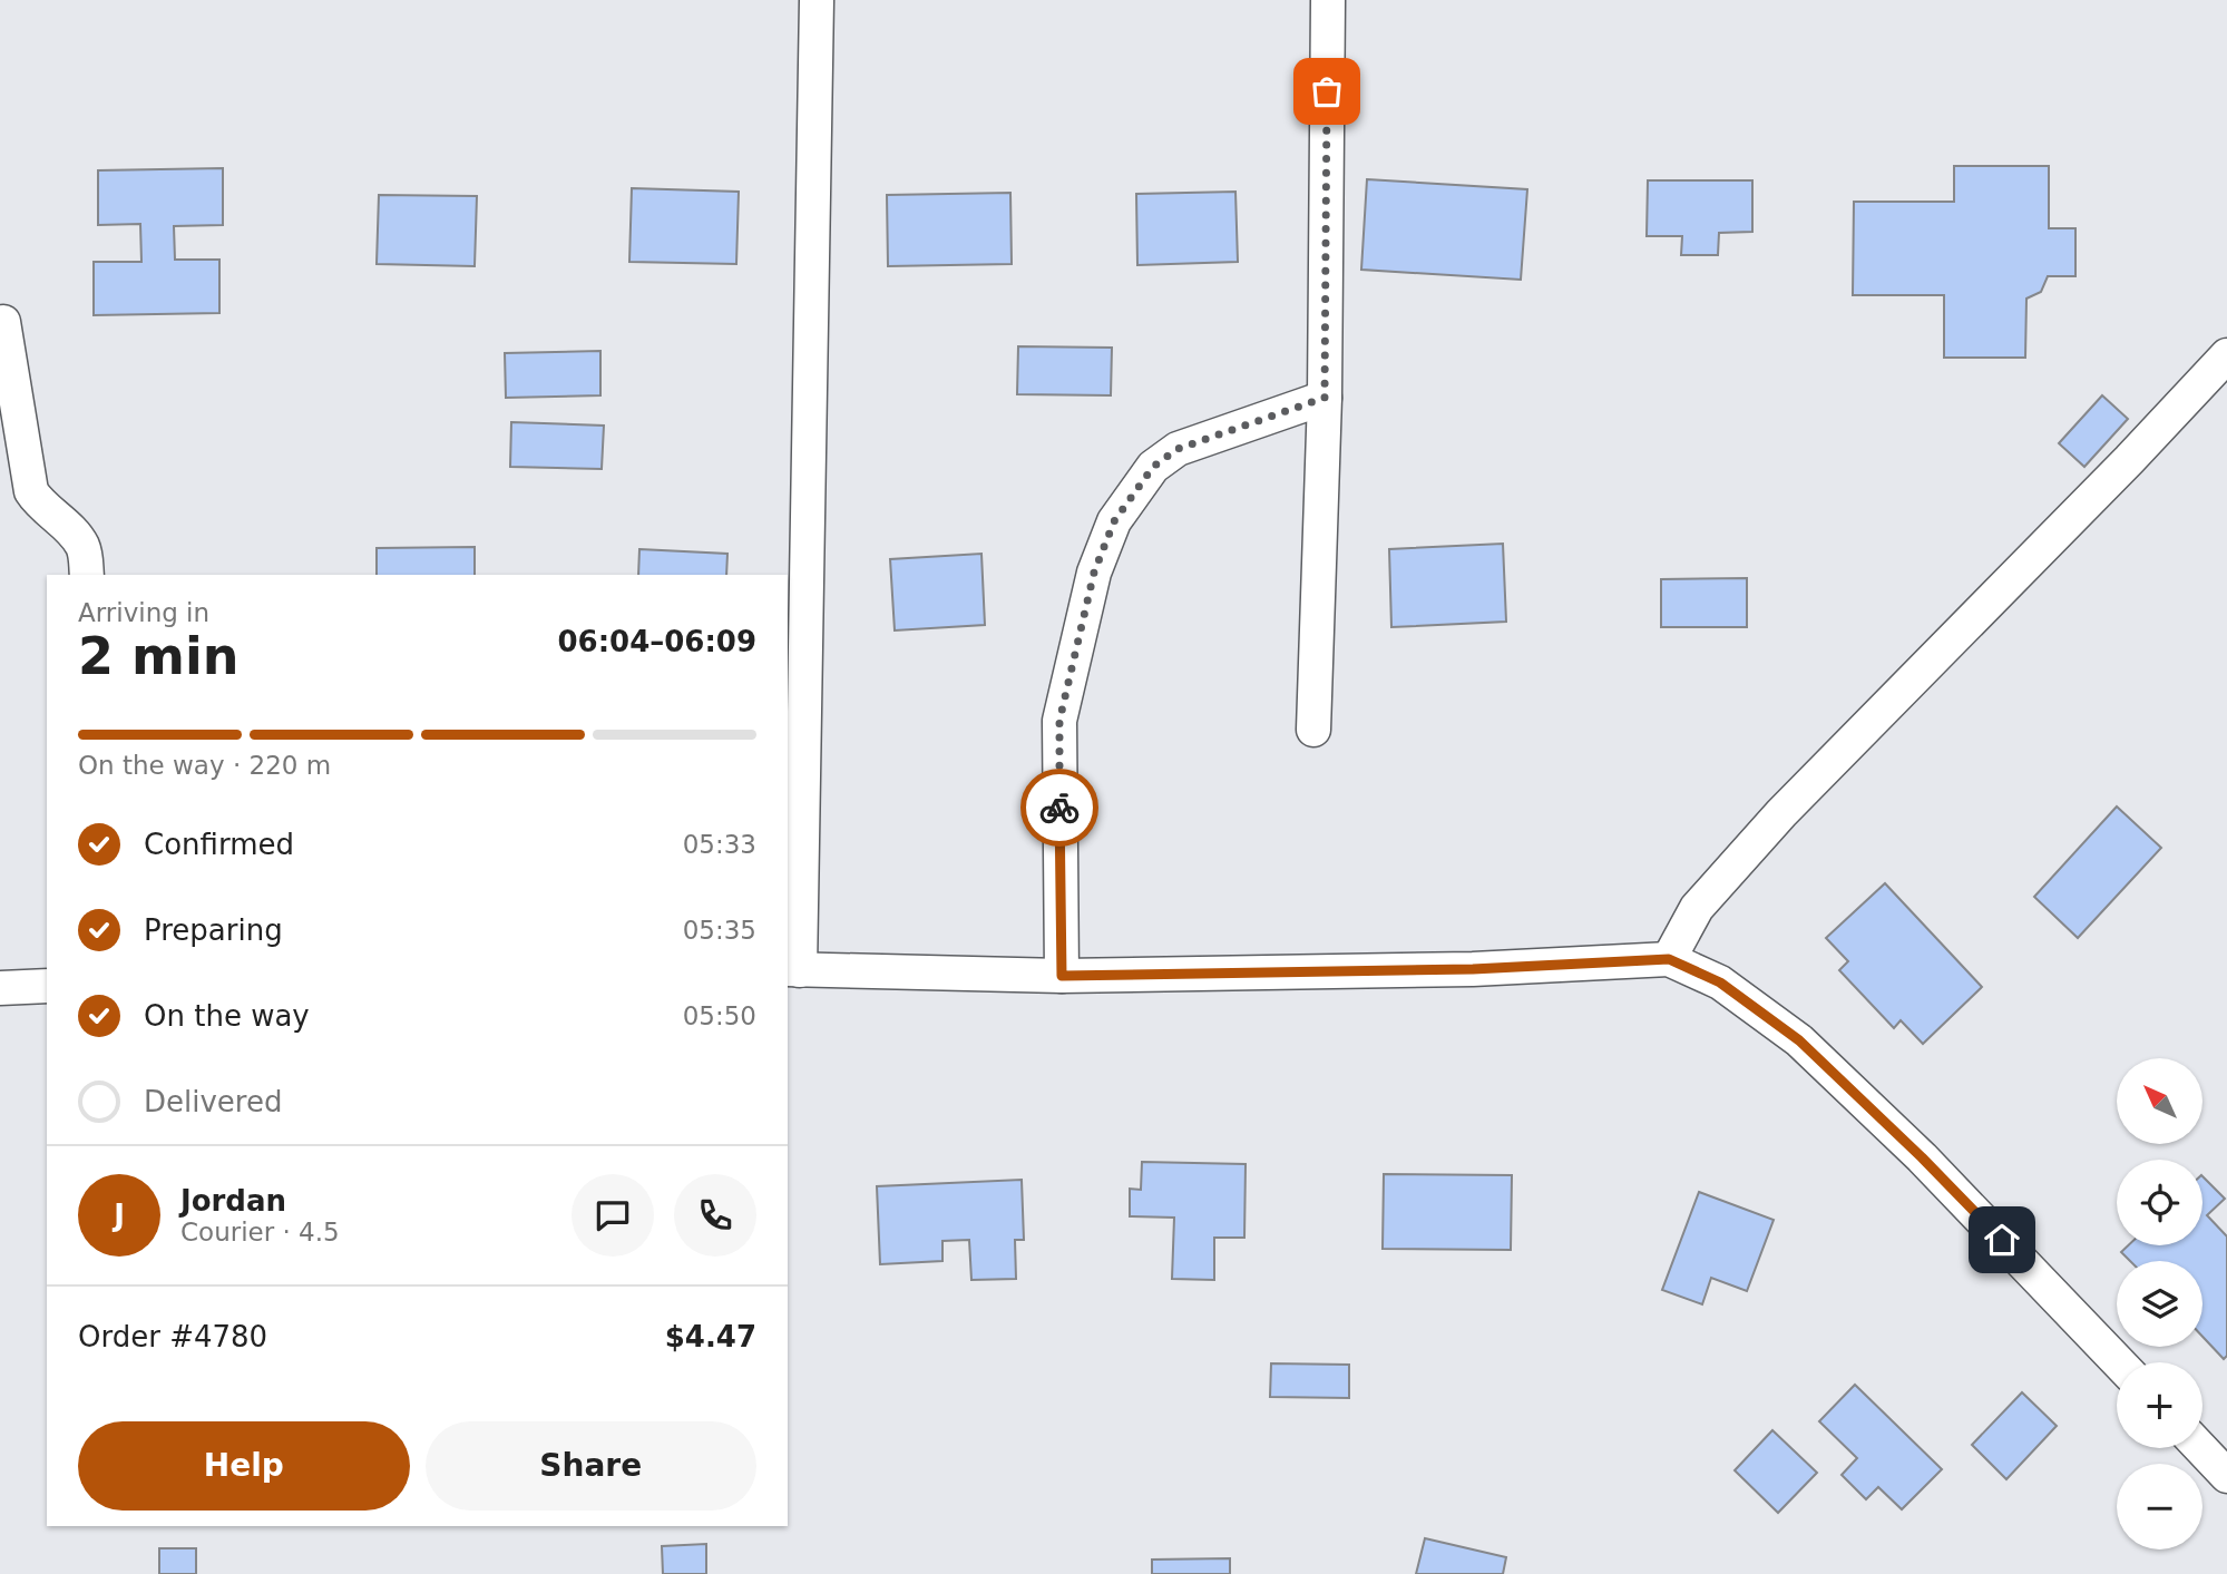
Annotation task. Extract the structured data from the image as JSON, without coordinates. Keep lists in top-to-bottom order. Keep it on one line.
{"north":"top left","page":{"heading":["2 min","Arriving in","06:04–06:09"],"panel":["Jordan","Courier · 4.5","Order #4780","$4.47"],"bar":"On the way · 220 m","list":[["Confirmed","05:33"],["Preparing","05:35"],["On the way","05:50"],"Delivered"],"map_buttons":["+","−"],"round":"J","buttons":["Help","Share"]}}
